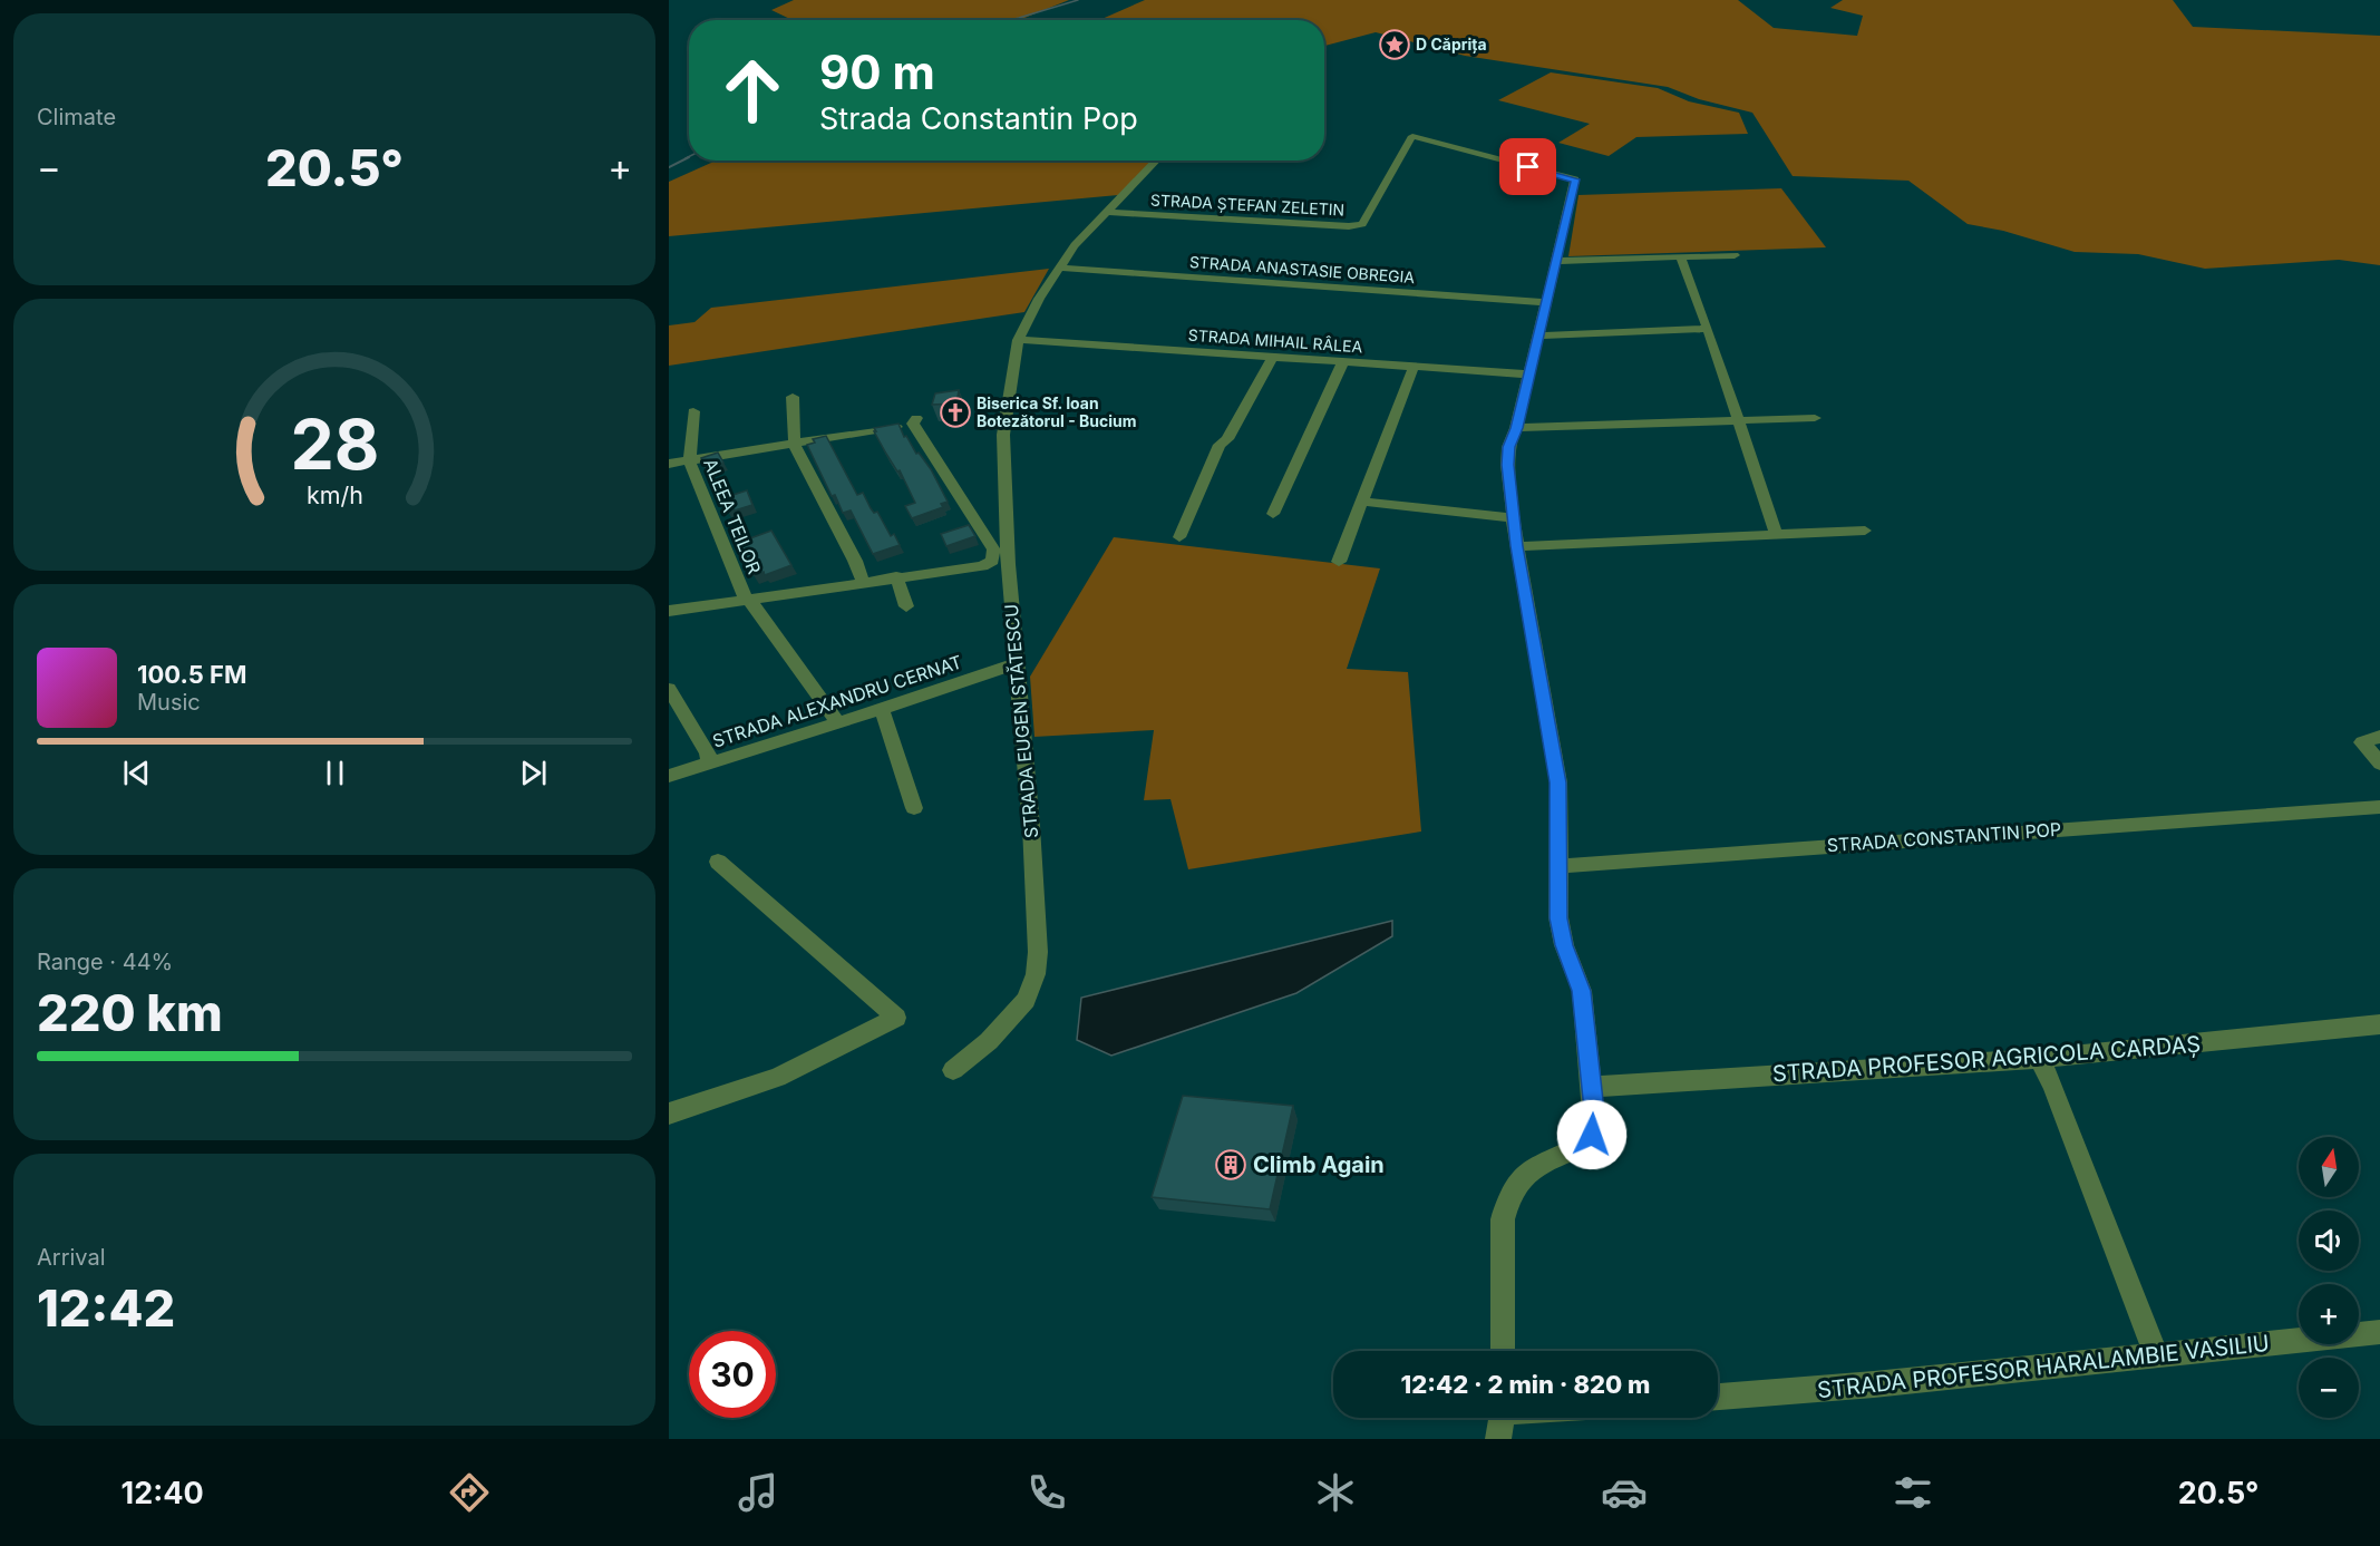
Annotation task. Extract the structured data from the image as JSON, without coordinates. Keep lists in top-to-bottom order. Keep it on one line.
{"streets":{"street":["STRADA ȘTEFAN ZELETIN","STRADA ANASTASIE OBREGIA","STRADA MIHAIL RÂLEA","ALEEA TEILOR","STRADA ALEXANDRU CERNAT","STRADA EUGEN STĂTESCU","STRADA CONSTANTIN POP","STRADA PROFESOR AGRICOLA CARDAȘ","STRADA PROFESOR HARALAMBIE VASILIU"]},"crossings":[["STRADA MIHAIL RÂLEA","STRADA EUGEN STĂTESCU"],["ALEEA TEILOR","STRADA ALEXANDRU CERNAT"],["STRADA ALEXANDRU CERNAT","STRADA EUGEN STĂTESCU"]],"places":{"place":["D Căprița"],"church":["Biserica Sf. Ioan Botezătorul - Bucium"],"building":["Climb Again"]},"north":"top","page":{"tile":["Climate",["Range · 44%","220 km"],["Arrival","12:42"]],"turn":["90 m","Strada Constantin Pop"],"heat":["−","20.5°","+"],"song":["100.5 FM","Music"],"map_buttons":["+","−"],"limit":"30","trip":"12:42 · 2 min · 820 m","tabs":["12:40","20.5°"],"gauge":["28","km/h"]}}
